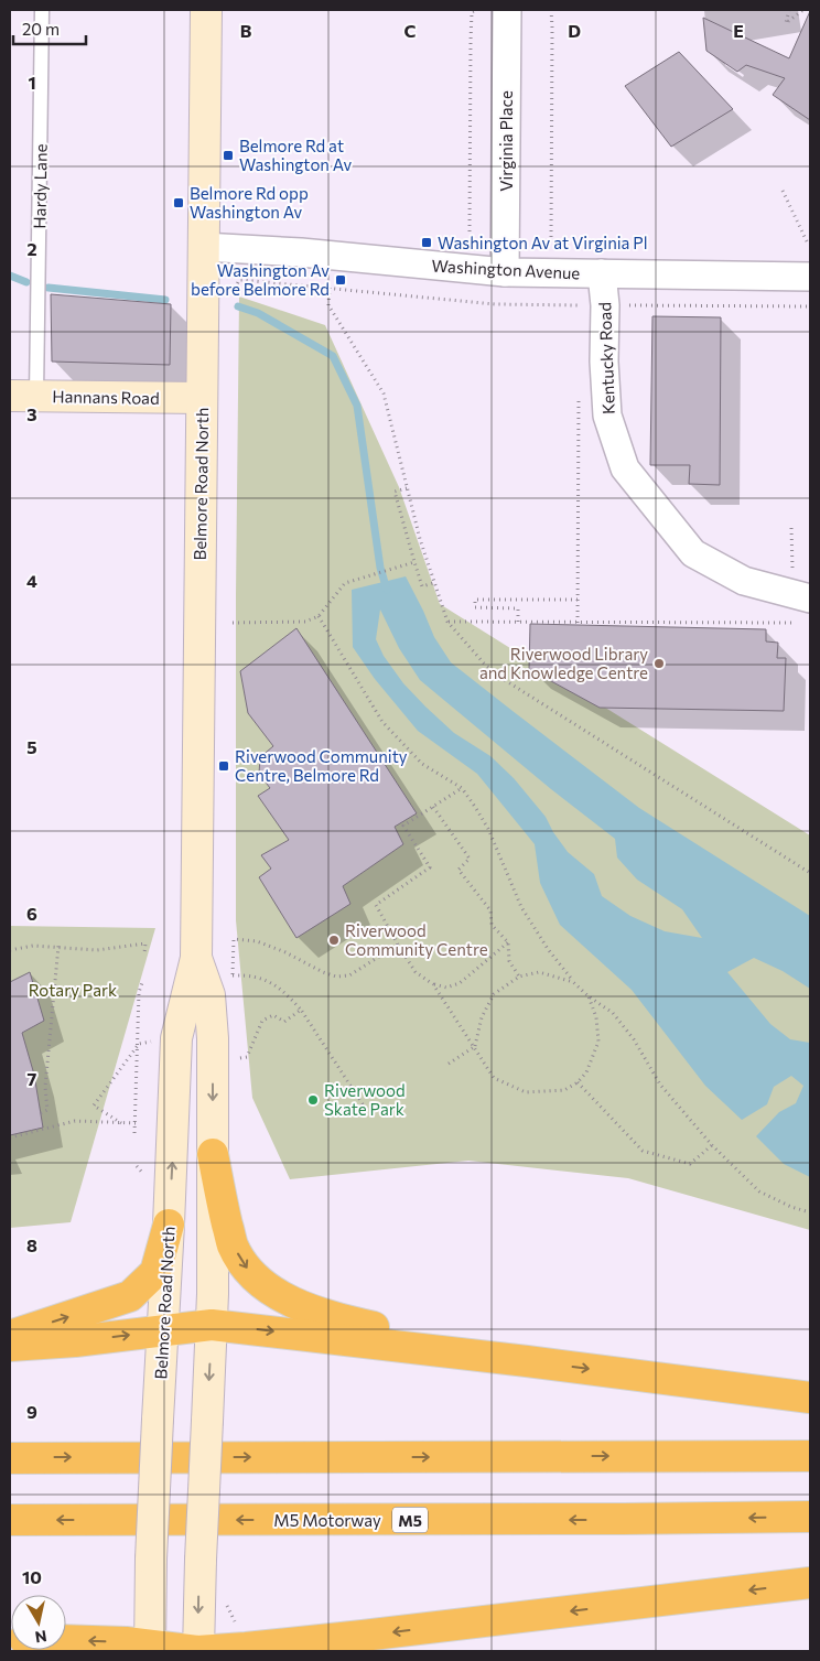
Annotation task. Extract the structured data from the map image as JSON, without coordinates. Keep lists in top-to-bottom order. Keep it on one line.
{"streets":{"highway":["M5 Motorway","M5"],"main road":["Hannans Road","Belmore Road North"],"street":["Virginia Place","Washington Avenue","Kentucky Road"],"lane":["Hardy Lane"]},"crossings":[["Virginia Place","Washington Avenue"],["Hardy Lane","Hannans Road"],["Washington Avenue","Kentucky Road"],["Washington Avenue","Belmore Road North"],["Hannans Road","Belmore Road North"]],"parks":["Rotary Park"],"places":{"transit":["Belmore Rd at Washington Av","Belmore Rd opp Washington Av","Washington Av at Virginia Pl","Washington Av before Belmore Rd","Riverwood Community Centre, Belmore Rd"],"other":["Riverwood Library and Knowledge Centre","Riverwood Community Centre","Riverwood Skate Park"]},"scale_bar":"20 m","north":"bottom","grid":{"columns":["B","C","D","E"],"rows":["1","2","3","4","5","6","7","8","9","10"]}}
